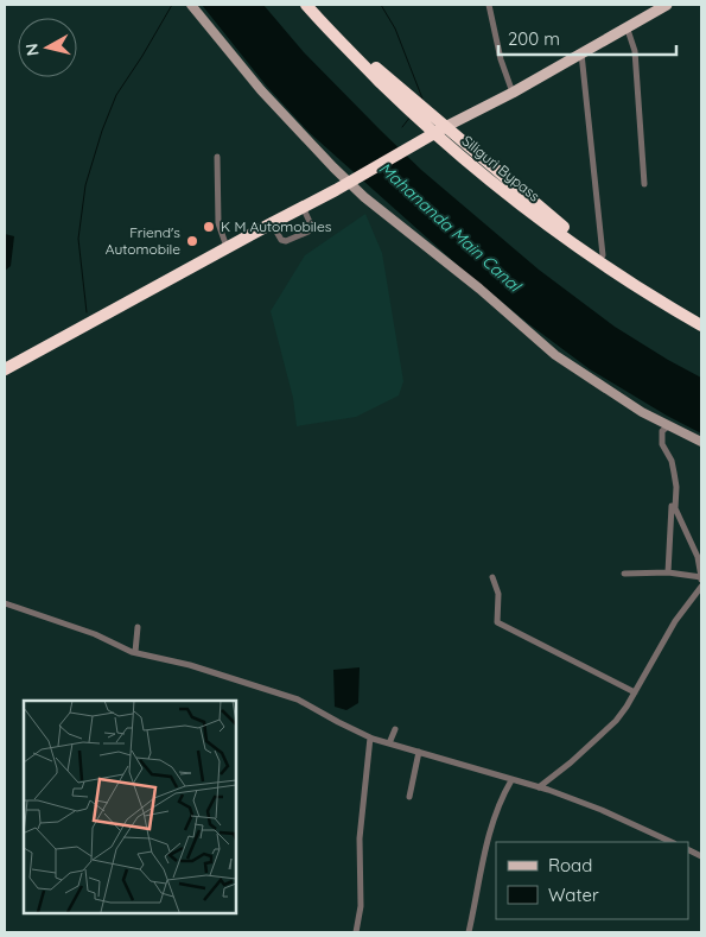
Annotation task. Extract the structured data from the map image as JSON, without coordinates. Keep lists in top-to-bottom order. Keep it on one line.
{"streets":{"highway":["Siliguri Bypass"]},"water":["Mahananda Main Canal"],"places":["K M Automobiles","Friend's Automobile"],"legend":["Road","Water"],"scale_bar":"200 m","north":"left"}
